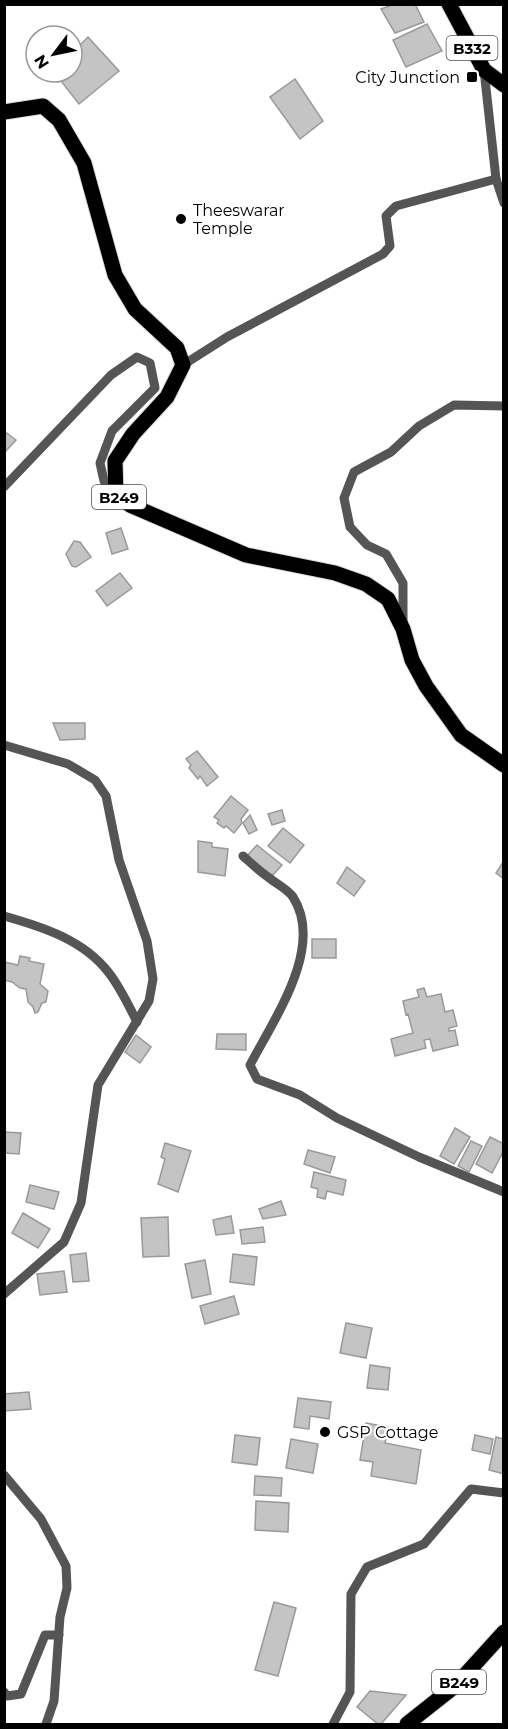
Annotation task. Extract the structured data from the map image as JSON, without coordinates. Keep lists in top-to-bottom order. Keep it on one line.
{"streets":{"main road":["B332","B249"]},"places":{"transit":["City Junction"],"other":["Theeswarar Temple","GSP Cottage"]},"north":"bottom left"}
